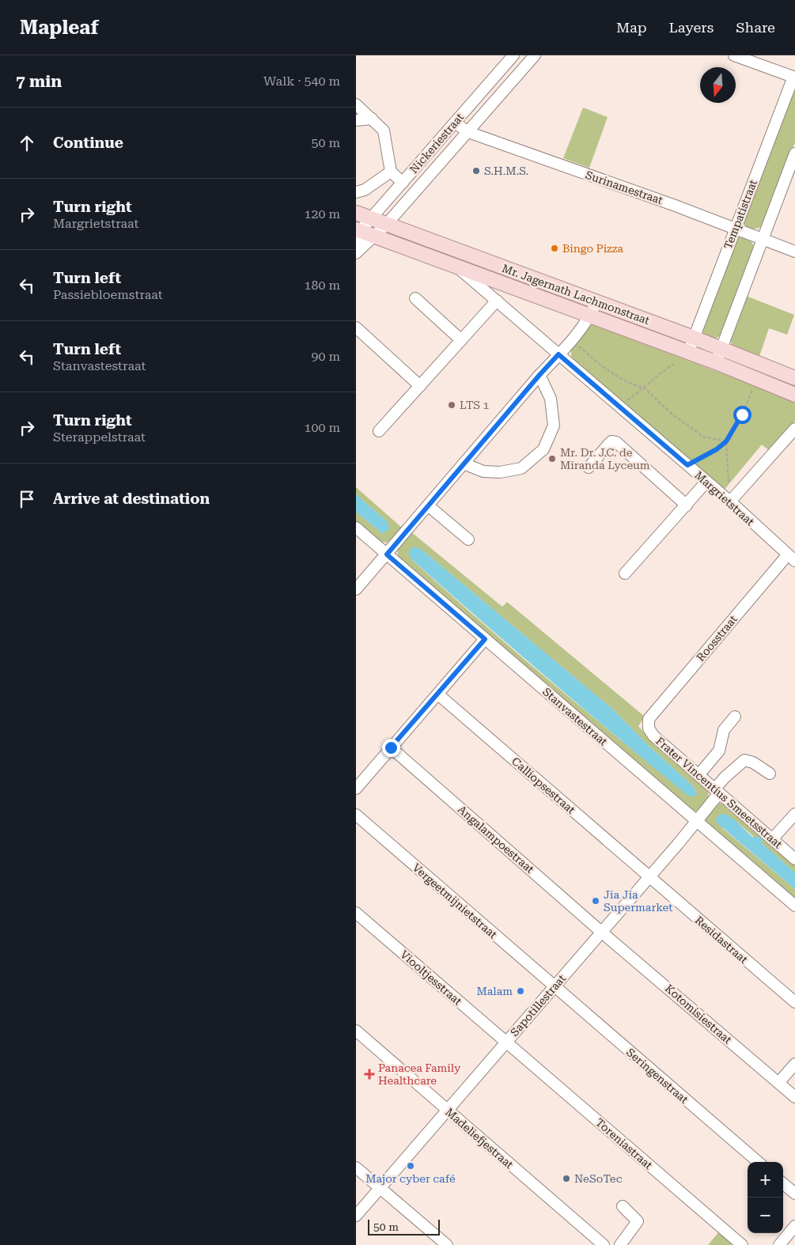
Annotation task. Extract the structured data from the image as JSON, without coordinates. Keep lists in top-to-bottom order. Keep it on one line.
{"streets":{"main road":["Mr. Jagernath Lachmonstraat"],"street":["Nickeriestraat","Surinamestraat","Tempatistraat","Margrietstraat","Roosstraat","Stanvastestraat","Calliopsestraat","Frater Vincentius Smeetsstraat","Angalampoestraat","Vergeetmijnietstraat","Residastraat","Viooltjesstraat","Sapotillestraat","Kotomisiestraat","Seringenstraat","Madeliefjestraat","Toreniastraat"]},"crossings":[["Nickeriestraat","Surinamestraat"],["Nickeriestraat","Mr. Jagernath Lachmonstraat"],["Surinamestraat","Tempatistraat"],["Tempatistraat","Mr. Jagernath Lachmonstraat"],["Mr. Jagernath Lachmonstraat","Margrietstraat"],["Margrietstraat","Roosstraat"],["Roosstraat","Frater Vincentius Smeetsstraat"],["Stanvastestraat","Sapotillestraat"],["Calliopsestraat","Residastraat"],["Calliopsestraat","Sapotillestraat"],["Frater Vincentius Smeetsstraat","Sapotillestraat"],["Angalampoestraat","Sapotillestraat"],["Angalampoestraat","Kotomisiestraat"],["Vergeetmijnietstraat","Sapotillestraat"],["Vergeetmijnietstraat","Seringenstraat"],["Residastraat","Sapotillestraat"],["Viooltjesstraat","Sapotillestraat"],["Viooltjesstraat","Toreniastraat"],["Sapotillestraat","Kotomisiestraat"],["Sapotillestraat","Seringenstraat"],["Sapotillestraat","Madeliefjestraat"],["Sapotillestraat","Toreniastraat"]],"places":{"other":["S.H.M.S.","Bingo Pizza","LTS 1","Mr. Dr. J.C. de Miranda Lyceum","Jia Jia Supermarket","Malam","Major cyber café","NeSoTec"],"health":["Panacea Family Healthcare"]},"scale_bar":"50 m","north":"bottom","page":{"header":"Mapleaf","nav":["Map","Layers","Share"],"heading":["7 min","Walk · 540 m"],"list":[["Continue","50 m"],["Turn right","Margrietstraat","120 m"],["Turn left","Passiebloemstraat","180 m"],["Turn left","Stanvastestraat","90 m"],["Turn right","Sterappelstraat","100 m"],"Arrive at destination"],"map_buttons":["+","−"],"scale":"50 m"}}
